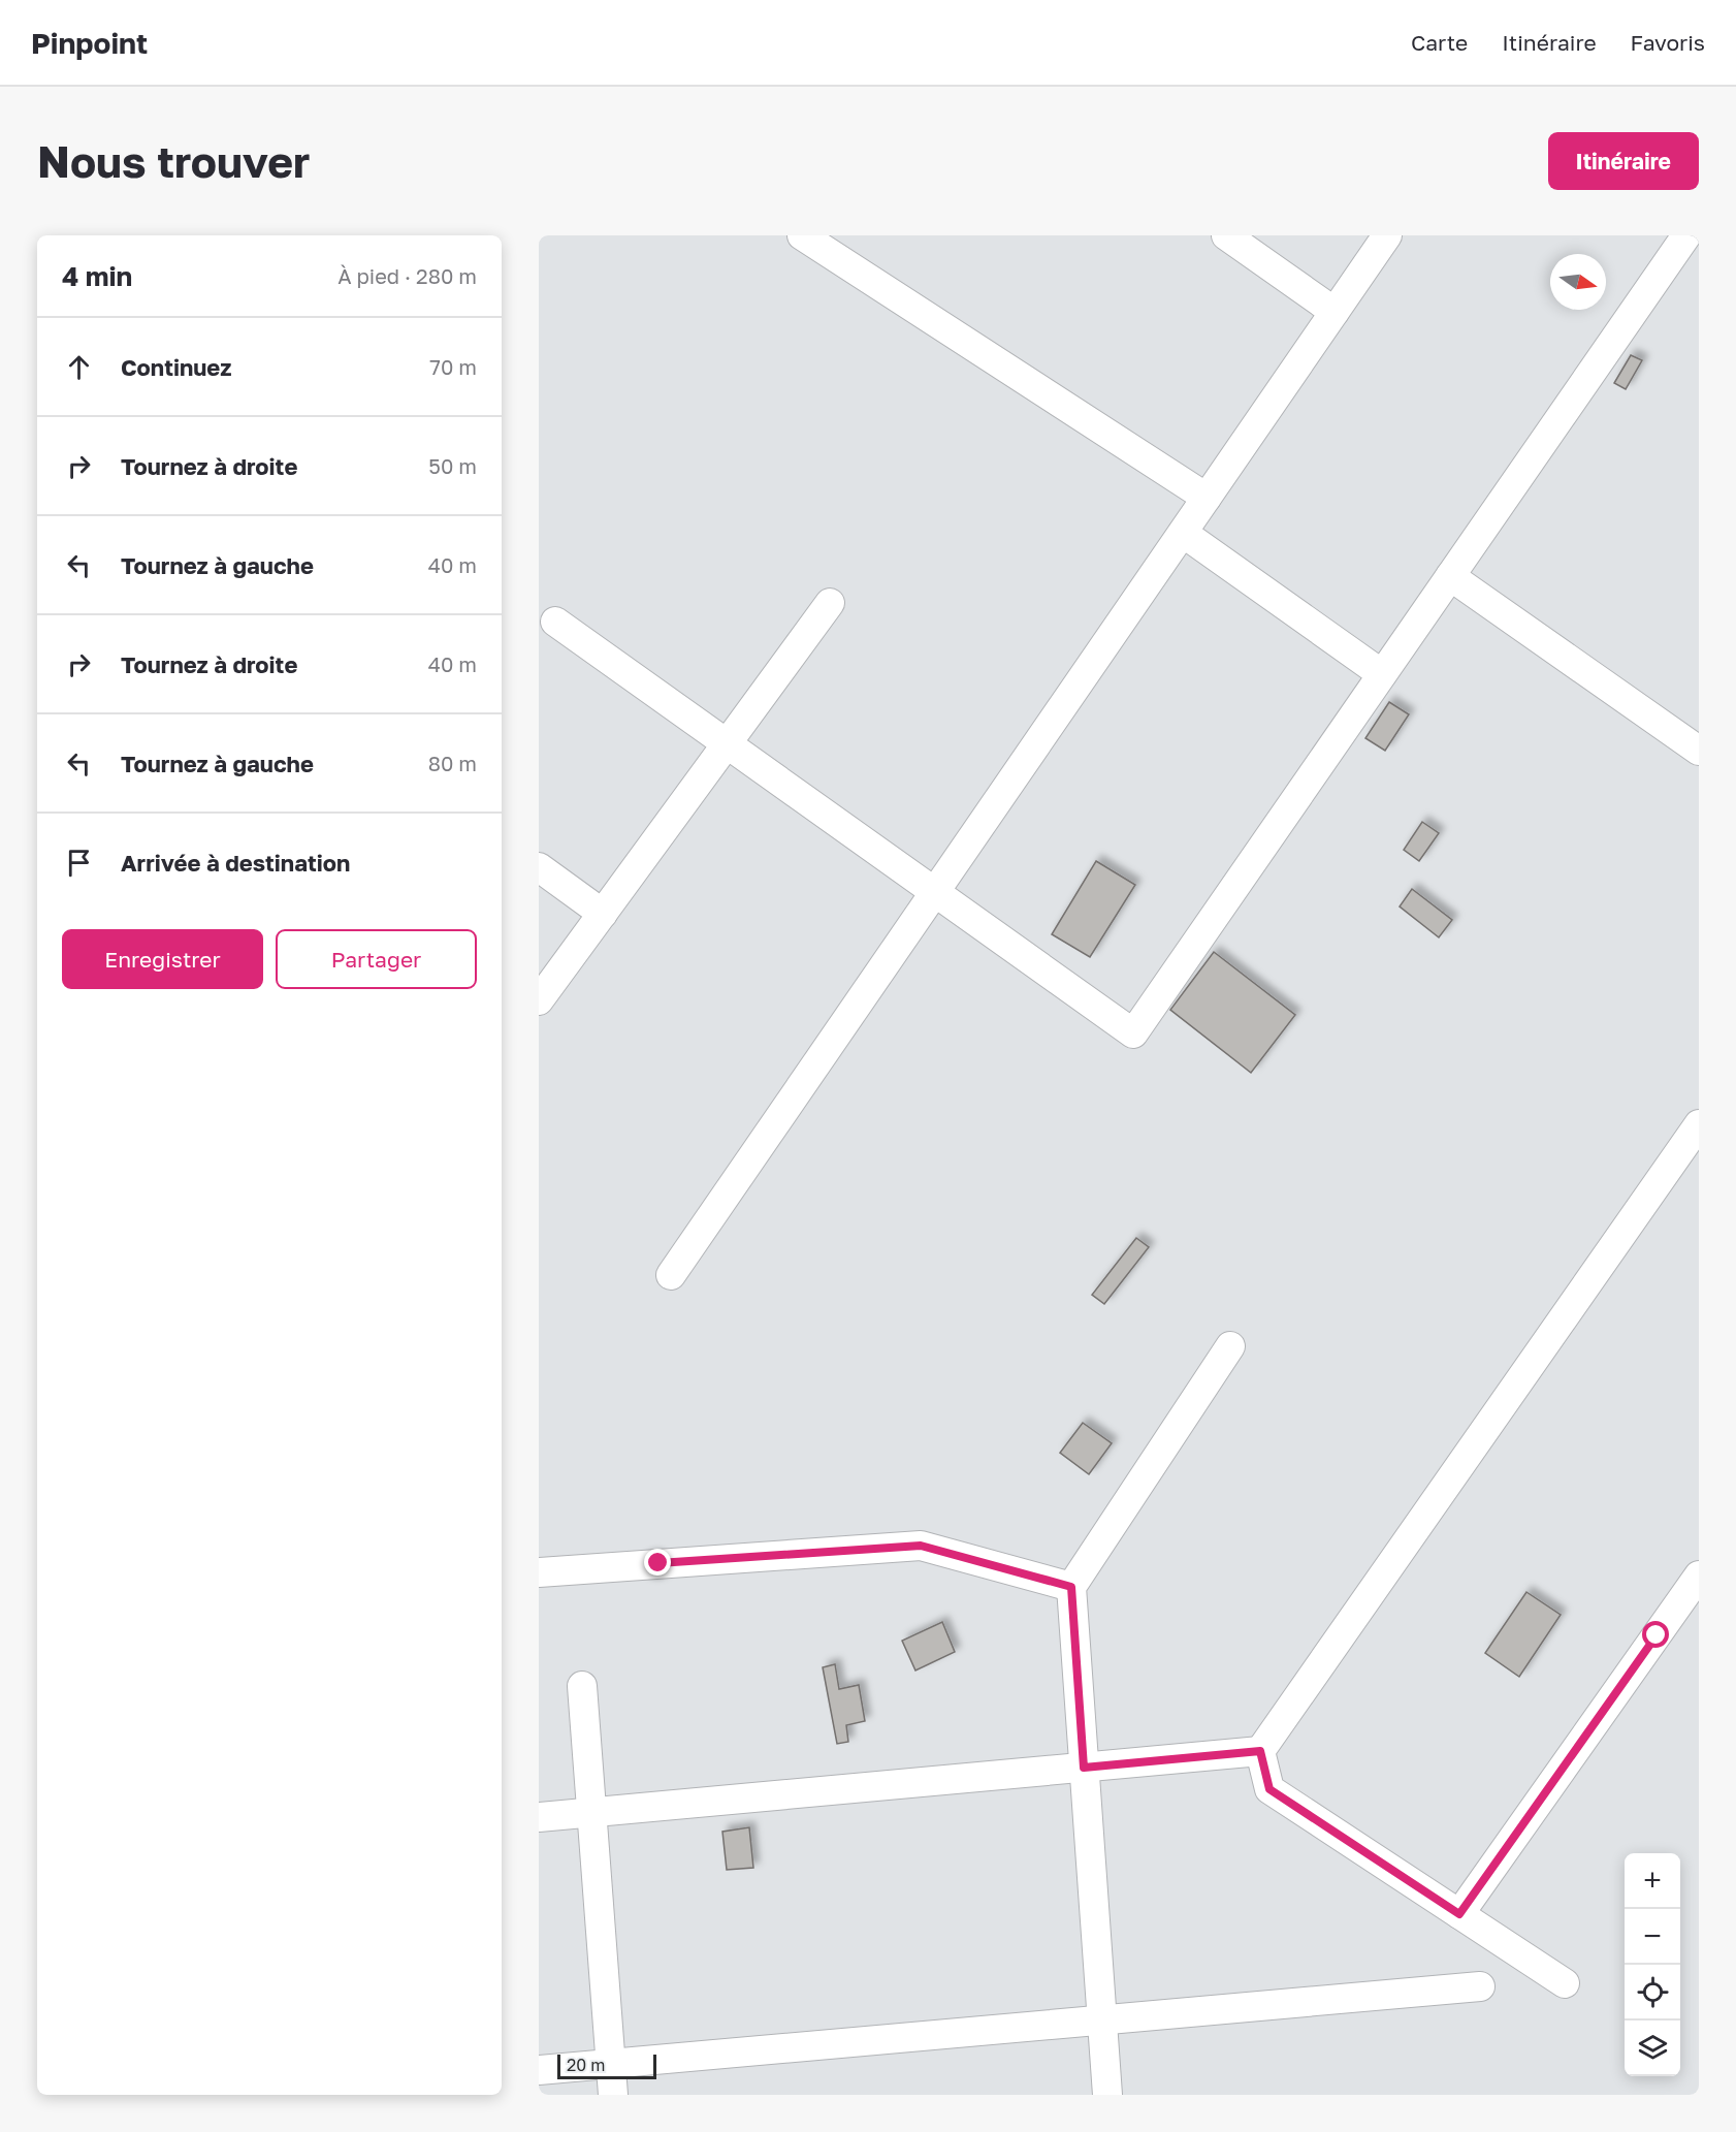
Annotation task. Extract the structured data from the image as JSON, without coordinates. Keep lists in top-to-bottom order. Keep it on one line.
{"scale_bar":"20 m","north":"right","page":{"header":"Pinpoint","nav":["Carte","Itinéraire","Favoris"],"buttons":["Itinéraire",["Enregistrer","Partager"]],"title":"Nous trouver","heading":["4 min","À pied · 280 m"],"list":[["Continuez","70 m"],["Tournez à droite","50 m"],["Tournez à gauche","40 m"],["Tournez à droite","40 m"],["Tournez à gauche","80 m"],"Arrivée à destination"],"map_buttons":["+","−"],"scale":"20 m"}}
